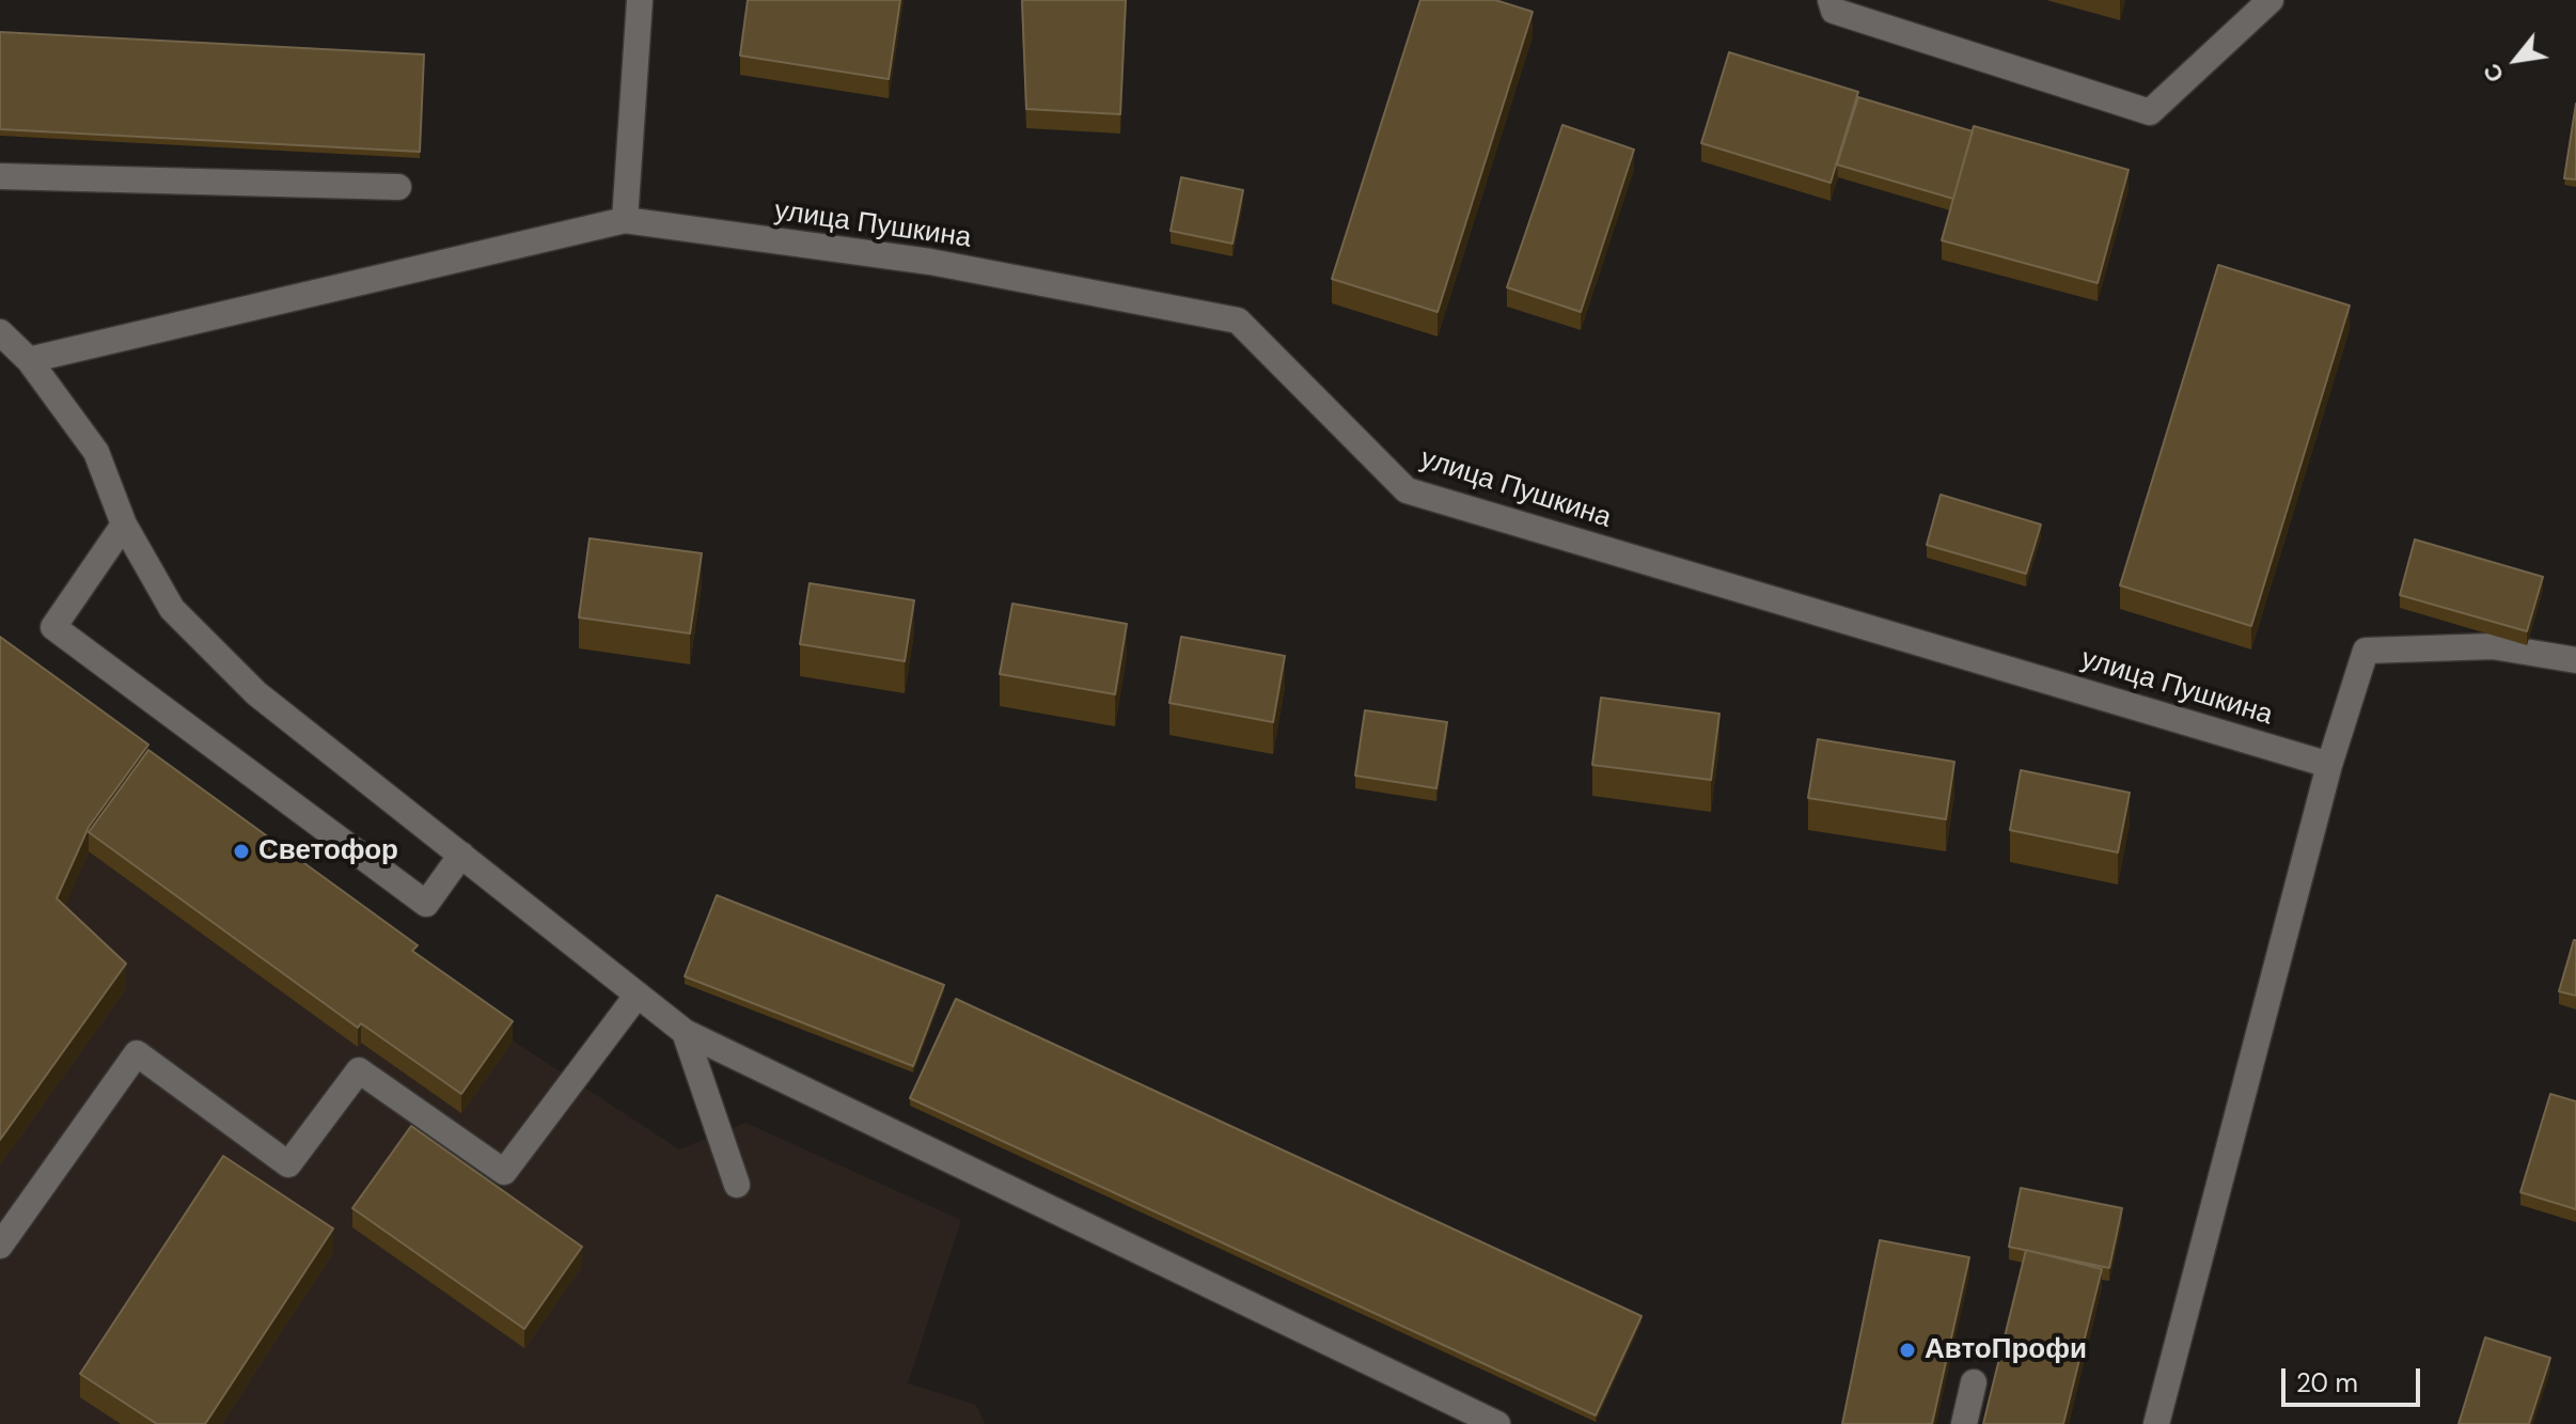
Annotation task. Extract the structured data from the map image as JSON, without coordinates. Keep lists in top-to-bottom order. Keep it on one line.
{"streets":{"street":["улица Пушкина"]},"places":["Светофор","АвтоПрофи"],"scale_bar":"20 m","north":"bottom left"}
